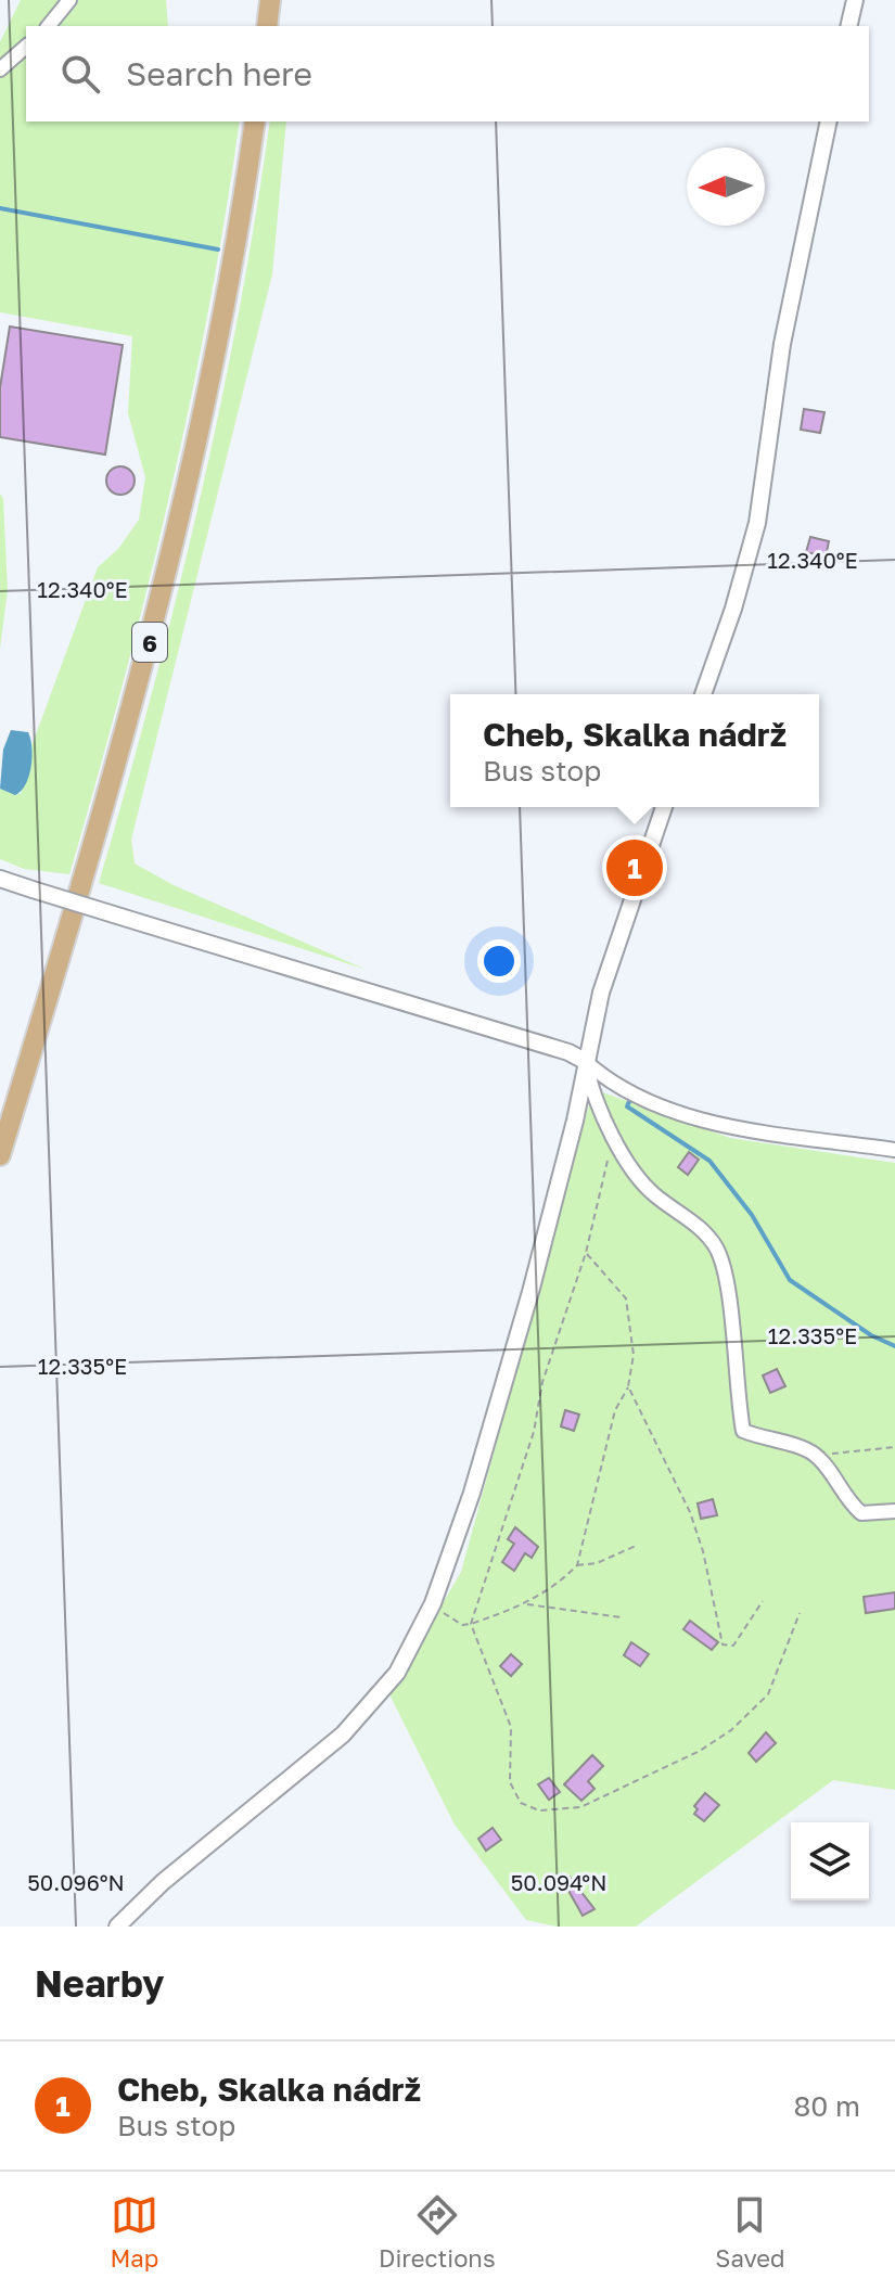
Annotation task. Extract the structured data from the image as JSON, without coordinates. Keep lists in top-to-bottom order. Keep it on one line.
{"streets":{"main road":["6"]},"north":"left","page":{"search":"Search here","popup":["Cheb, Skalka nádrž","Bus stop"],"pins":"1","heading":"Nearby","list":[{"mark":"1","name":"Cheb, Skalka nádrž","note":"Bus stop","value":"80 m"}],"nav":["Map","Directions","Saved"]},"coordinates":["12.340°E","12.335°E","50.096°N","50.094°N"]}
